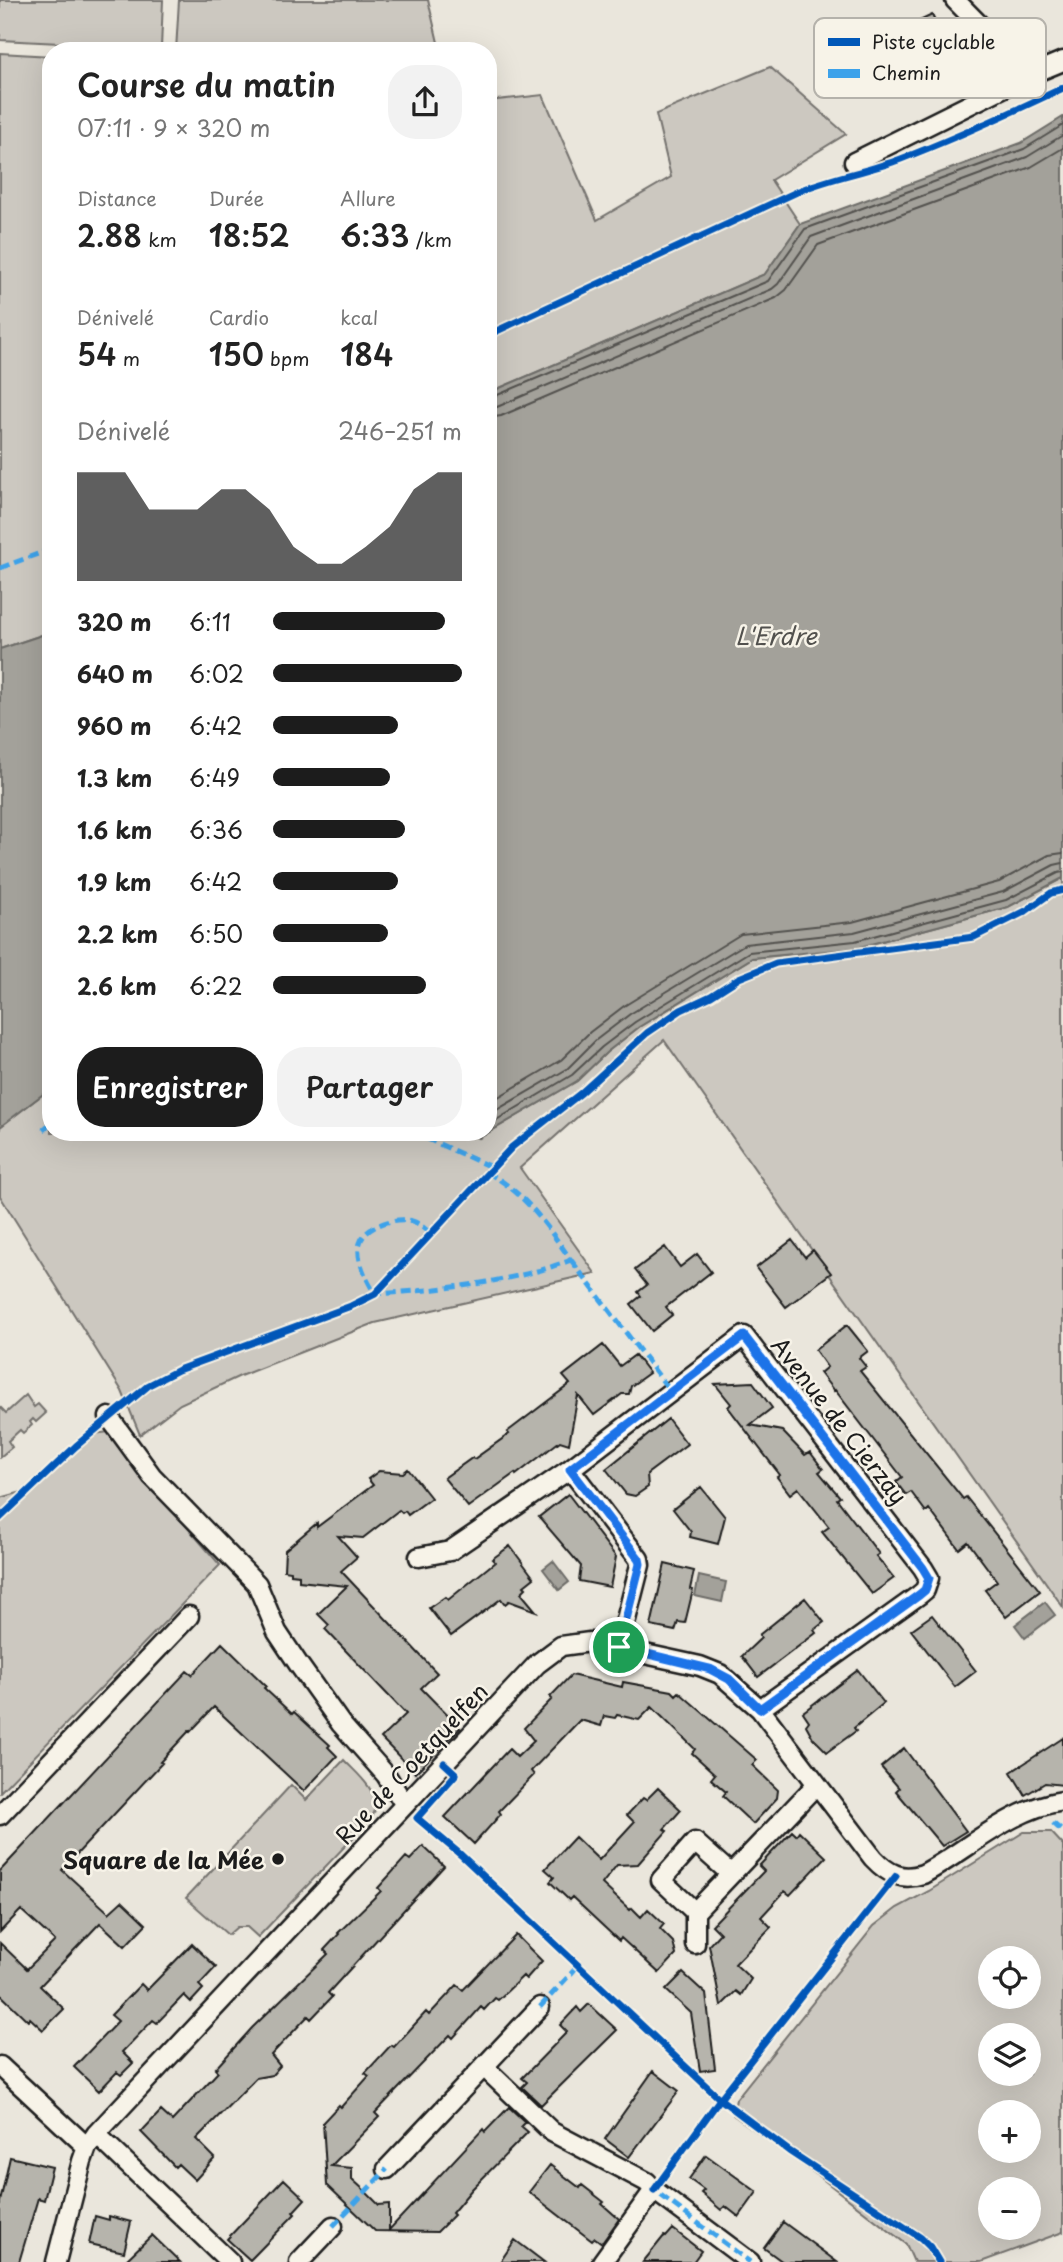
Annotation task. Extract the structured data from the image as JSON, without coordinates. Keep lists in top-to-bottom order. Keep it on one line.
{"streets":{"street":["Avenue de Cierzay","Rue de Coetquelfen"]},"crossings":[["Avenue de Cierzay","Rue de Coetquelfen"]],"water":["L'Erdre"],"places":["Square de la Mée"],"legend":["Piste cyclable","Chemin"],"page":{"heading":["Course du matin","07:11 · 9 × 320 m"],"stats":[["Distance","2.88 km"],["Durée","18:52"],["Allure","6:33 /km"],["Dénivelé","54 m"],["Cardio","150 bpm"],["kcal","184"]],"chart":["Dénivelé","246–251 m"],"list":[{"name":"320 m","note":"6:11"},{"name":"640 m","note":"6:02"},{"name":"960 m","note":"6:42"},{"name":"1.3 km","note":"6:49"},{"name":"1.6 km","note":"6:36"},{"name":"1.9 km","note":"6:42"},{"name":"2.2 km","note":"6:50"},{"name":"2.6 km","note":"6:22"}],"buttons":["Enregistrer","Partager"],"map_buttons":["+","−"]}}
